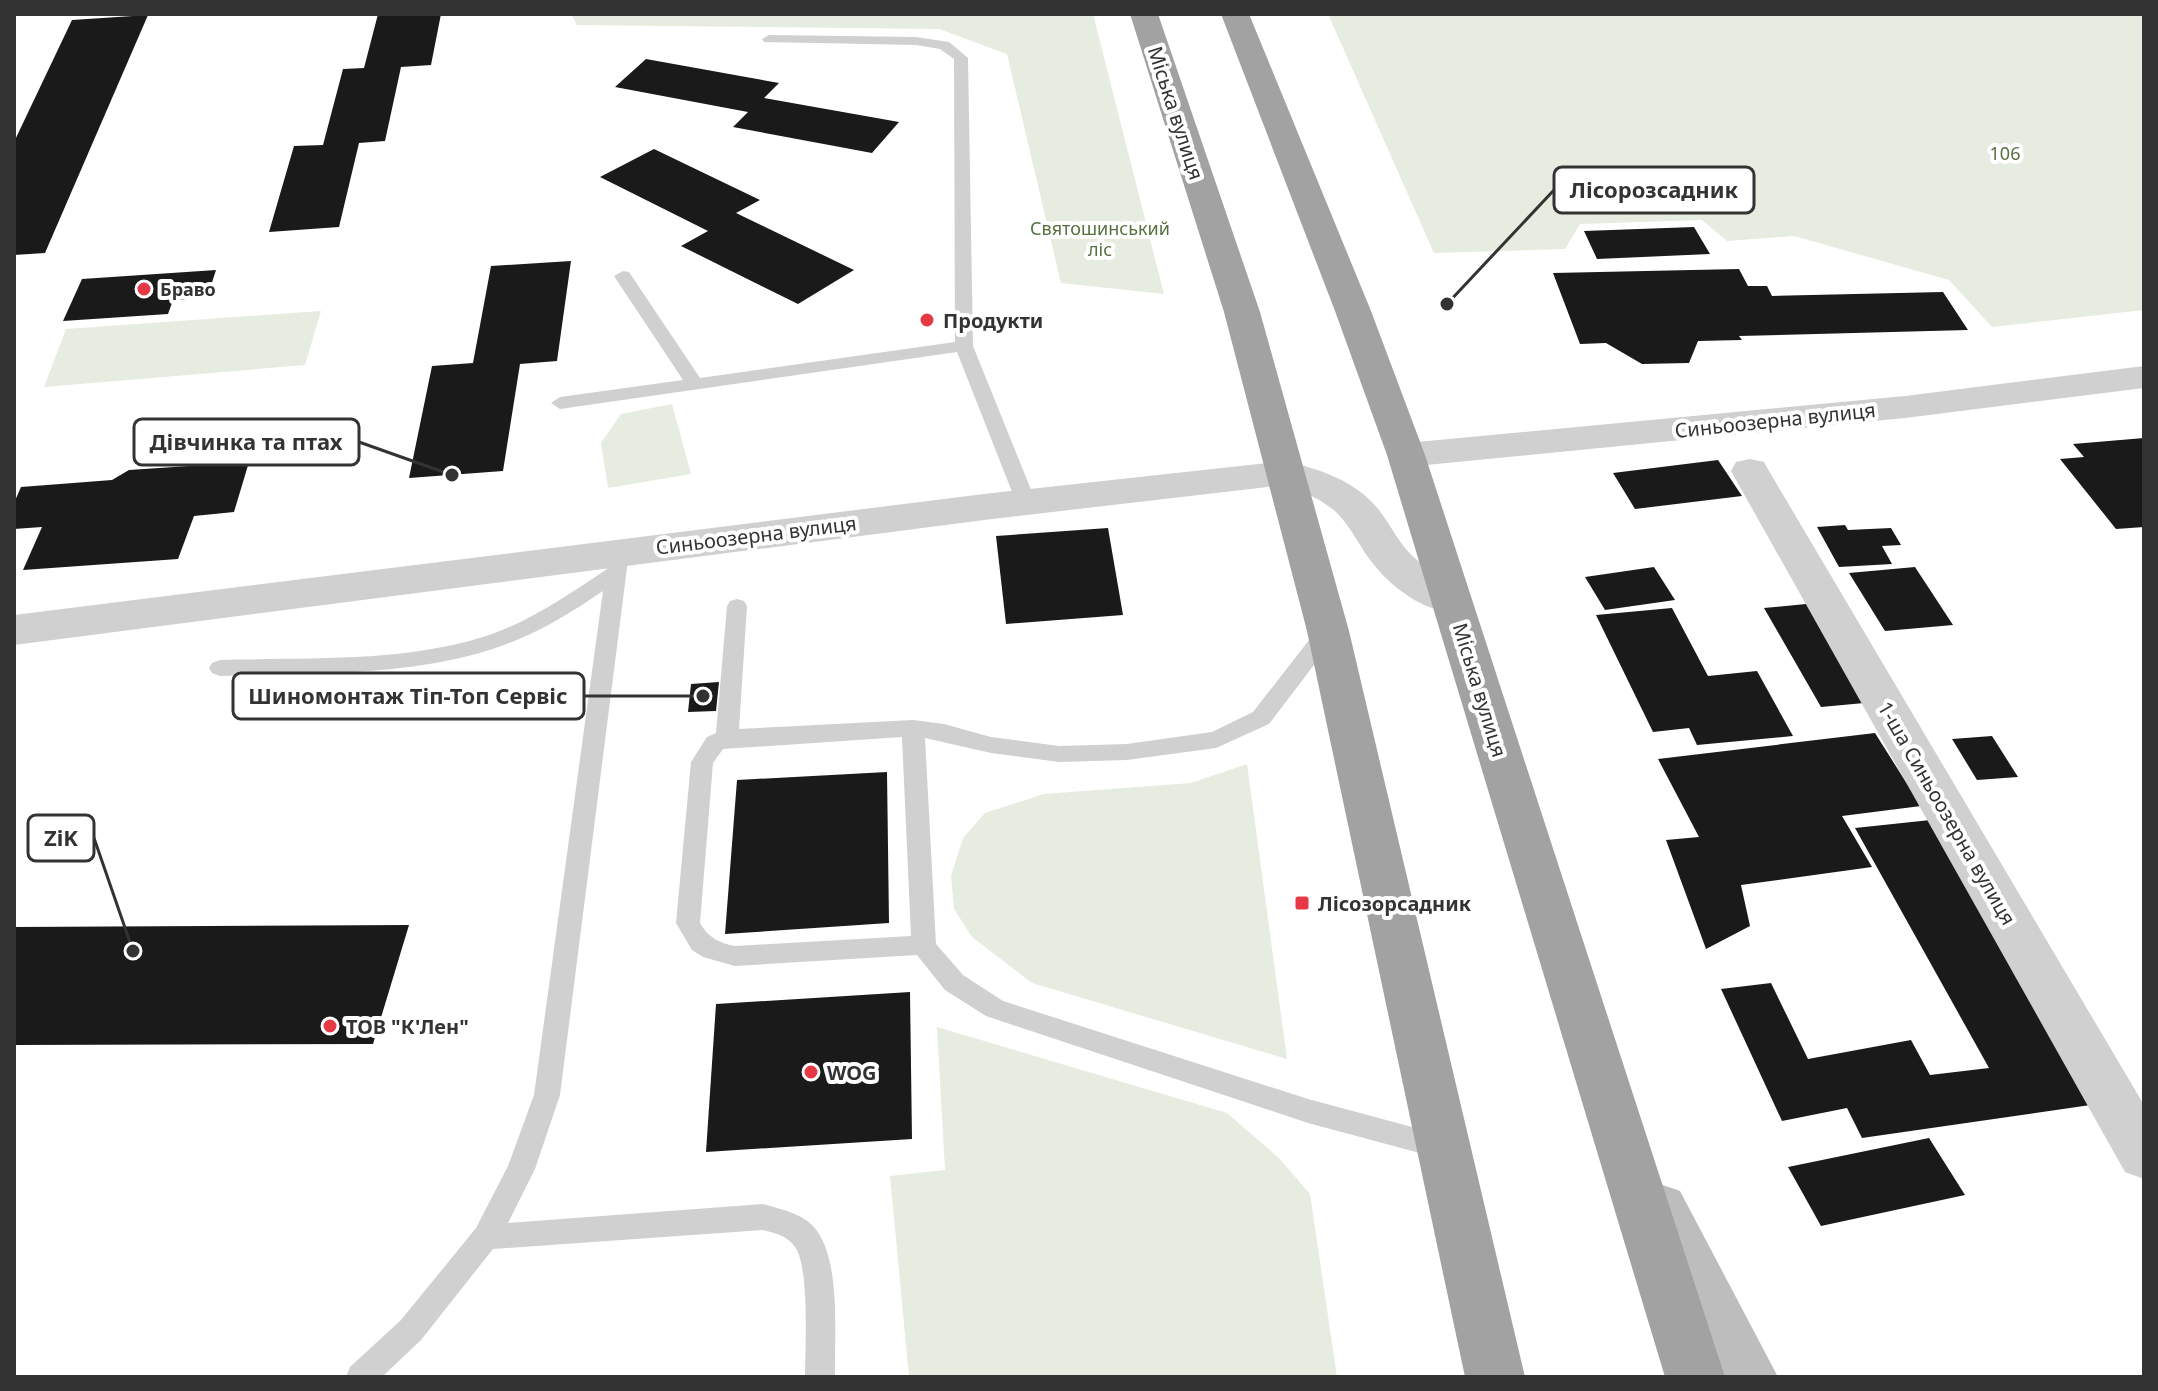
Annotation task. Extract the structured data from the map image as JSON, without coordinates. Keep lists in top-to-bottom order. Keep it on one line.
{"streets":{"highway":["Міська вулиця"],"street":["Синьоозерна вулиця","1-ша Синьоозерна вулиця"]},"crossings":[["Міська вулиця","Синьоозерна вулиця"]],"parks":["106","Святошинський ліс"],"places":{"other":["Браво","Лісорозсадник","Продукти","Дівчинка та птах","Шиномонтаж Тіп-Топ Сервіс","ZiK","ТОВ \"К'Лен\"","WOG"],"transit":["Лісозорсадник"]}}
